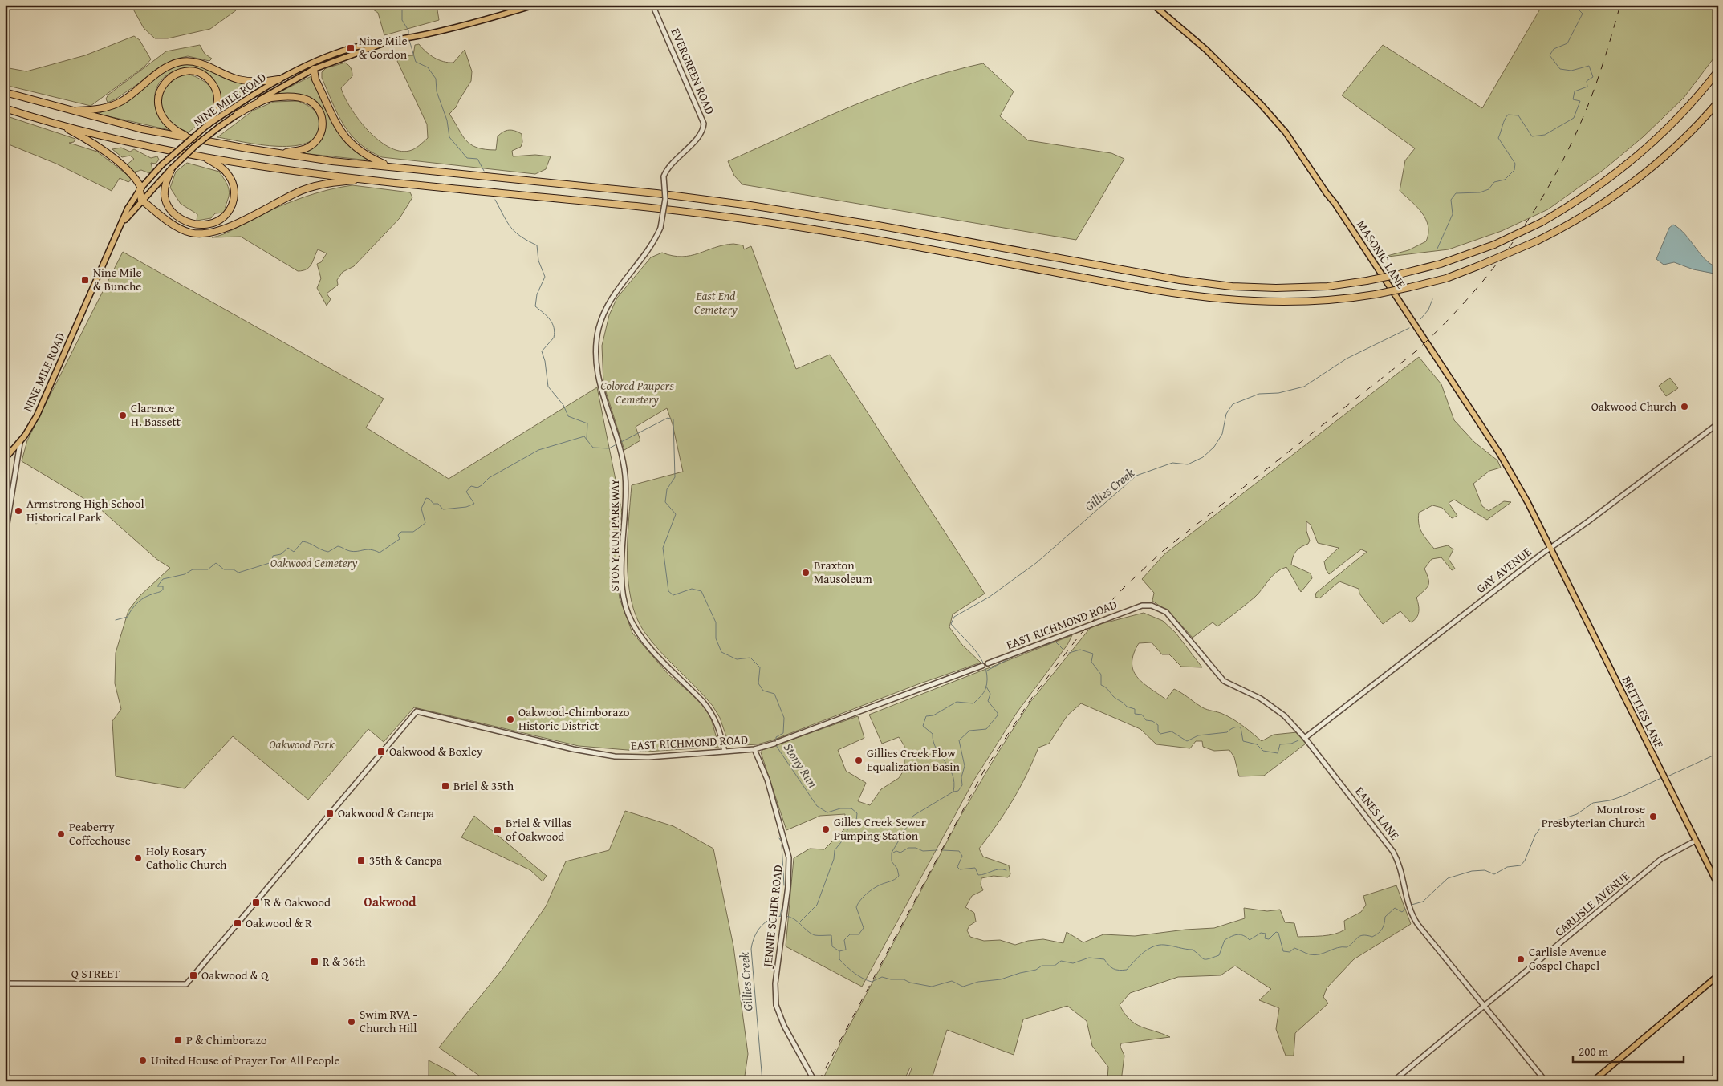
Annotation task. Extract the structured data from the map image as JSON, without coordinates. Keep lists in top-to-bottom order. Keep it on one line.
{"streets":{"main road":["NINE MILE ROAD","MASONIC LANE","BRITTLES LANE"],"street":["EVERGREEN ROAD","STONY RUN PARKWAY","GAY AVENUE","EAST RICHMOND ROAD","EANES LANE","CARLISLE AVENUE","JENNIE SCHER ROAD","Q STREET"]},"crossings":[["EVERGREEN ROAD","STONY RUN PARKWAY"],["MASONIC LANE","GAY AVENUE"],["MASONIC LANE","BRITTLES LANE"],["STONY RUN PARKWAY","EAST RICHMOND ROAD"],["GAY AVENUE","BRITTLES LANE"],["GAY AVENUE","EANES LANE"],["EAST RICHMOND ROAD","EANES LANE"],["EAST RICHMOND ROAD","JENNIE SCHER ROAD"],["EAST RICHMOND ROAD","Q STREET"],["BRITTLES LANE","CARLISLE AVENUE"],["EANES LANE","CARLISLE AVENUE"]],"districts":["Oakwood"],"water":["Gillies Creek","Stony Run"],"parks":["East End Cemetery","Colored Paupers Cemetery","Oakwood Cemetery","Oakwood Park"],"places":{"transit":["Nine Mile & Gordon","Nine Mile & Bunche","Oakwood & Boxley","Briel & 35th","Oakwood & Canepa","Briel & Villas of Oakwood","35th & Canepa","R & Oakwood","Oakwood & R","R & 36th","Oakwood & Q","P & Chimborazo"],"other":["Oakwood Church","Clarence H. Bassett","Armstrong High School Historical Park","Braxton Mausoleum","Oakwood-Chimborazo Historic District","Gillies Creek Flow Equalization Basin","Montrose Presbyterian Church","Gilles Creek Sewer Pumping Station","Peaberry Coffeehouse","Holy Rosary Catholic Church","Carlisle Avenue Gospel Chapel","Swim RVA - Church Hill","United House of Prayer For All People"]},"scale_bar":"200 m"}
